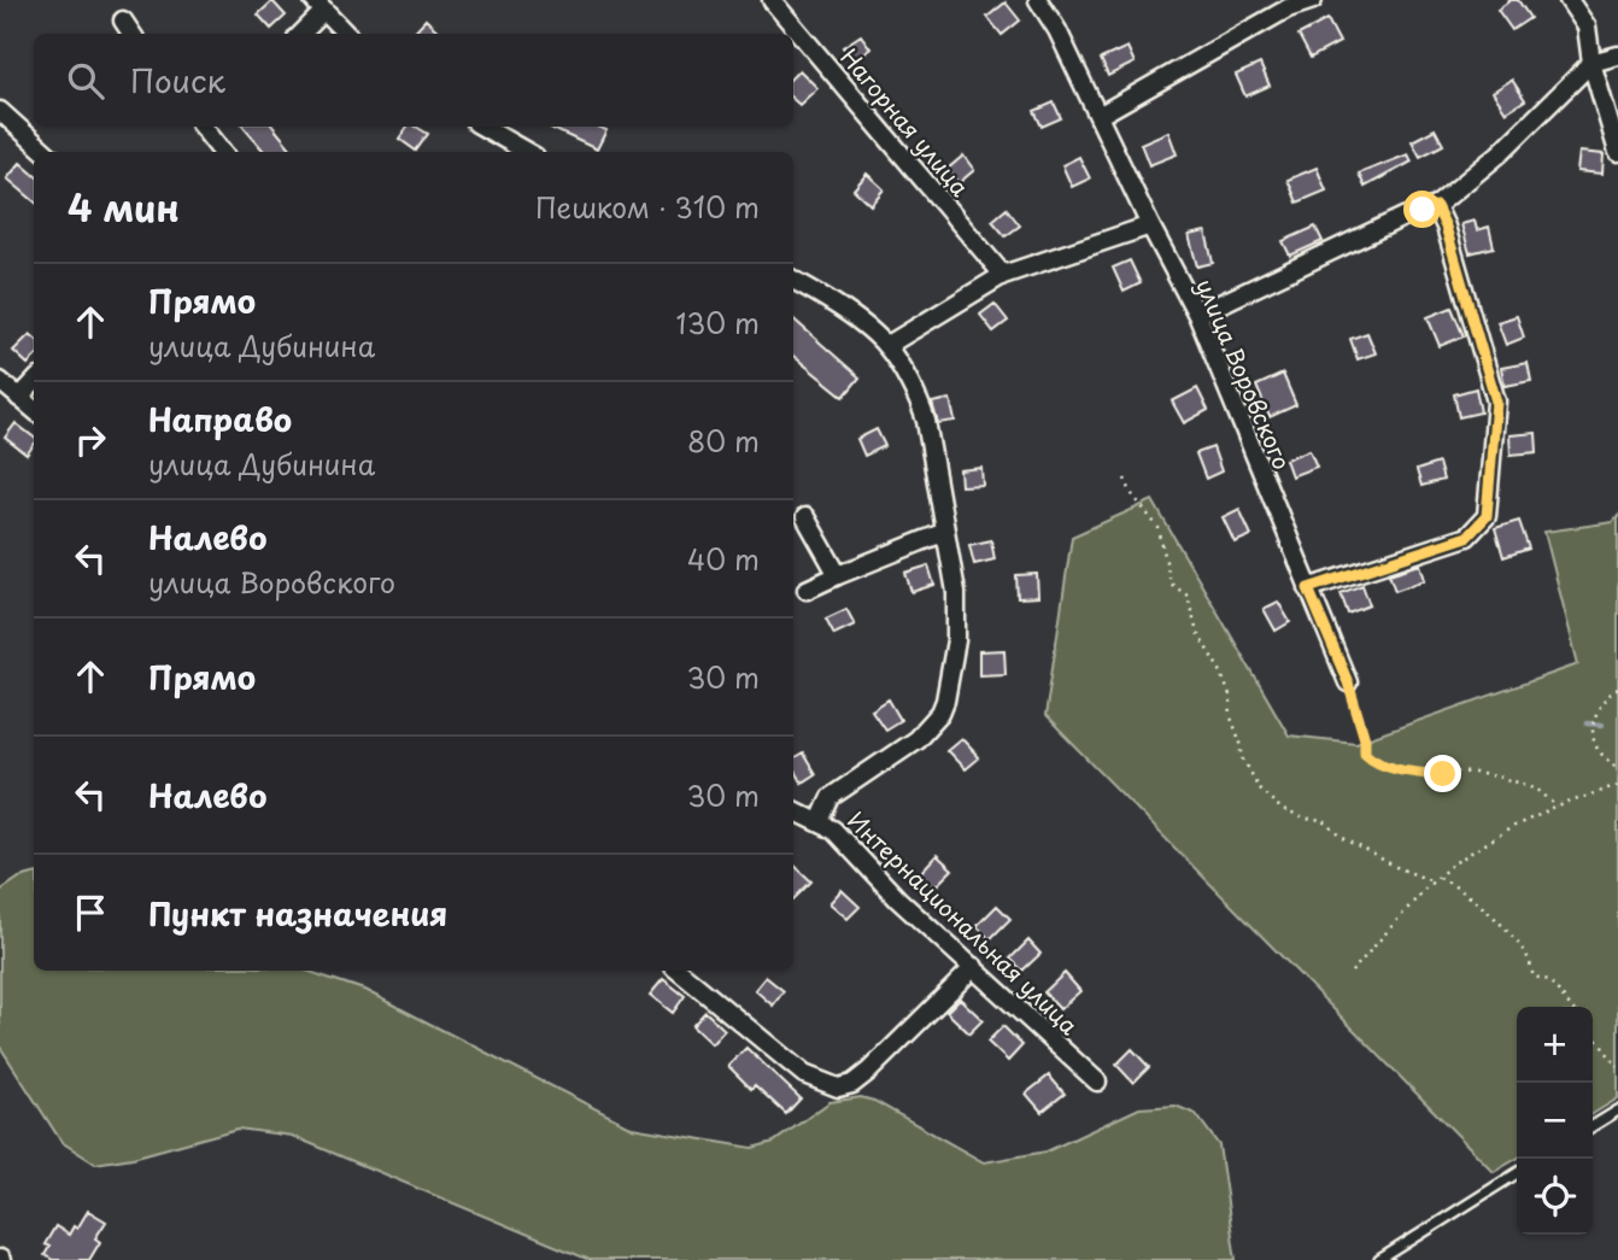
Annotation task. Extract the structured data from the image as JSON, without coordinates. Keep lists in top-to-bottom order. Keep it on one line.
{"streets":{"street":["Нагорная улица","улица Воровского","Интернациональная улица"]},"page":{"search":"Поиск","heading":["4 мин","Пешком · 310 m"],"list":[["Прямо","улица Дубинина","130 m"],["Направо","улица Дубинина","80 m"],["Налево","улица Воровского","40 m"],["Прямо","30 m"],["Налево","30 m"],"Пункт назначения"],"map_buttons":["+","−"]}}
